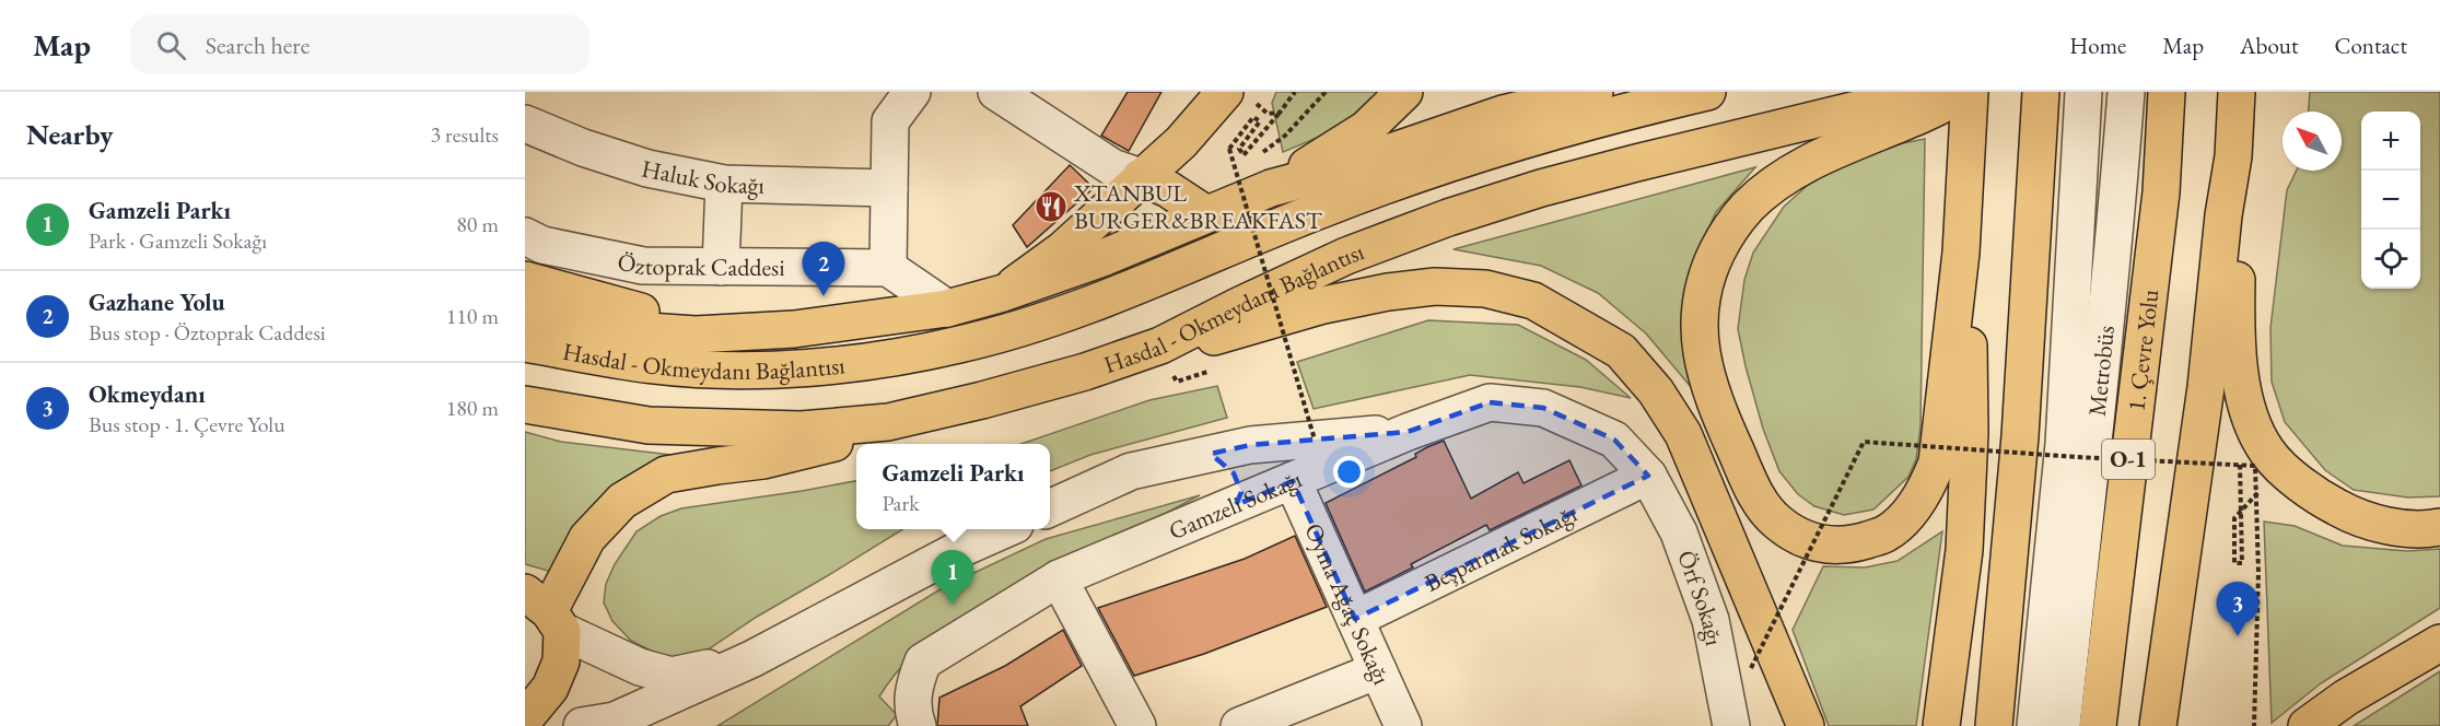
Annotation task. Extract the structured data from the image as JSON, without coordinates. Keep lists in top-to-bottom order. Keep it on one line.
{"streets":{"main road":["Hasdal - Okmeydanı Bağlantısı","1. Çevre Yolu","O-1"],"street":["Haluk Sokağı","Öztoprak Caddesi","Metrobüs","Gamzeli Sokağı","Beşparmak Sokağı","Örf Sokağı","Oyma Ağaç Sokağı"]},"crossings":[["Gamzeli Sokağı","Beşparmak Sokağı"],["Gamzeli Sokağı","Örf Sokağı"],["Gamzeli Sokağı","Oyma Ağaç Sokağı"],["Beşparmak Sokağı","Örf Sokağı"],["Beşparmak Sokağı","Oyma Ağaç Sokağı"]],"places":{"restaurant":["XTANBUL BURGER&BREAKFAST"]},"north":"top left","page":{"header":"Map","search":"Search here","nav":["Home","Map","About","Contact"],"heading":["Nearby","3 results"],"map_buttons":["+","−"],"list":[{"mark":"1","name":"Gamzeli Parkı","note":"Park · Gamzeli Sokağı","value":"80 m"},{"mark":"2","name":"Gazhane Yolu","note":"Bus stop · Öztoprak Caddesi","value":"110 m"},{"mark":"3","name":"Okmeydanı","note":"Bus stop · 1. Çevre Yolu","value":"180 m"}],"pins":["2","1","3"],"popup":["Gamzeli Parkı","Park"]}}
